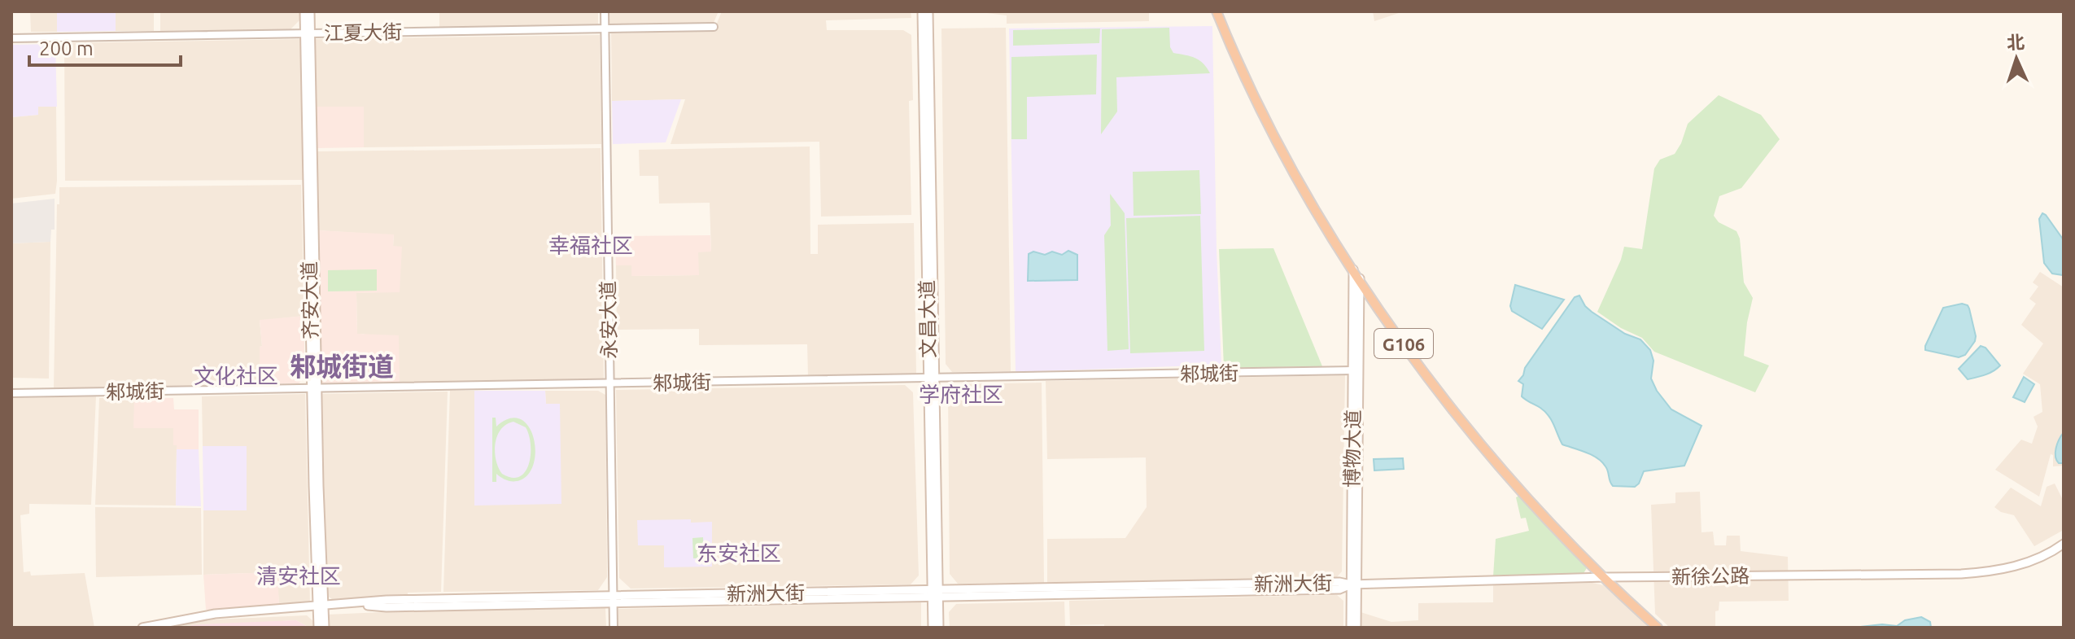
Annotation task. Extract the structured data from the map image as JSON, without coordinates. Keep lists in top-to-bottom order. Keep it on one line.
{"streets":{"highway":["G106"],"main road":["齐安大道","文昌大道","博物大道","新徐公路","新洲大街"],"street":["江夏大街","永安大道","邾城街"]},"crossings":[["江夏大街","齐安大道"],["江夏大街","永安大道"],["齐安大道","邾城街"],["齐安大道","新洲大街"],["文昌大道","邾城街"],["文昌大道","新洲大街"],["永安大道","邾城街"],["永安大道","新洲大街"],["G106","博物大道"],["G106","新徐公路"],["邾城街","博物大道"],["博物大道","新徐公路"],["博物大道","新洲大街"],["新徐公路","新洲大街"]],"districts":["幸福社区","邾城街道","文化社区","学府社区","东安社区","清安社区"],"scale_bar":"200 m","north":"top"}
